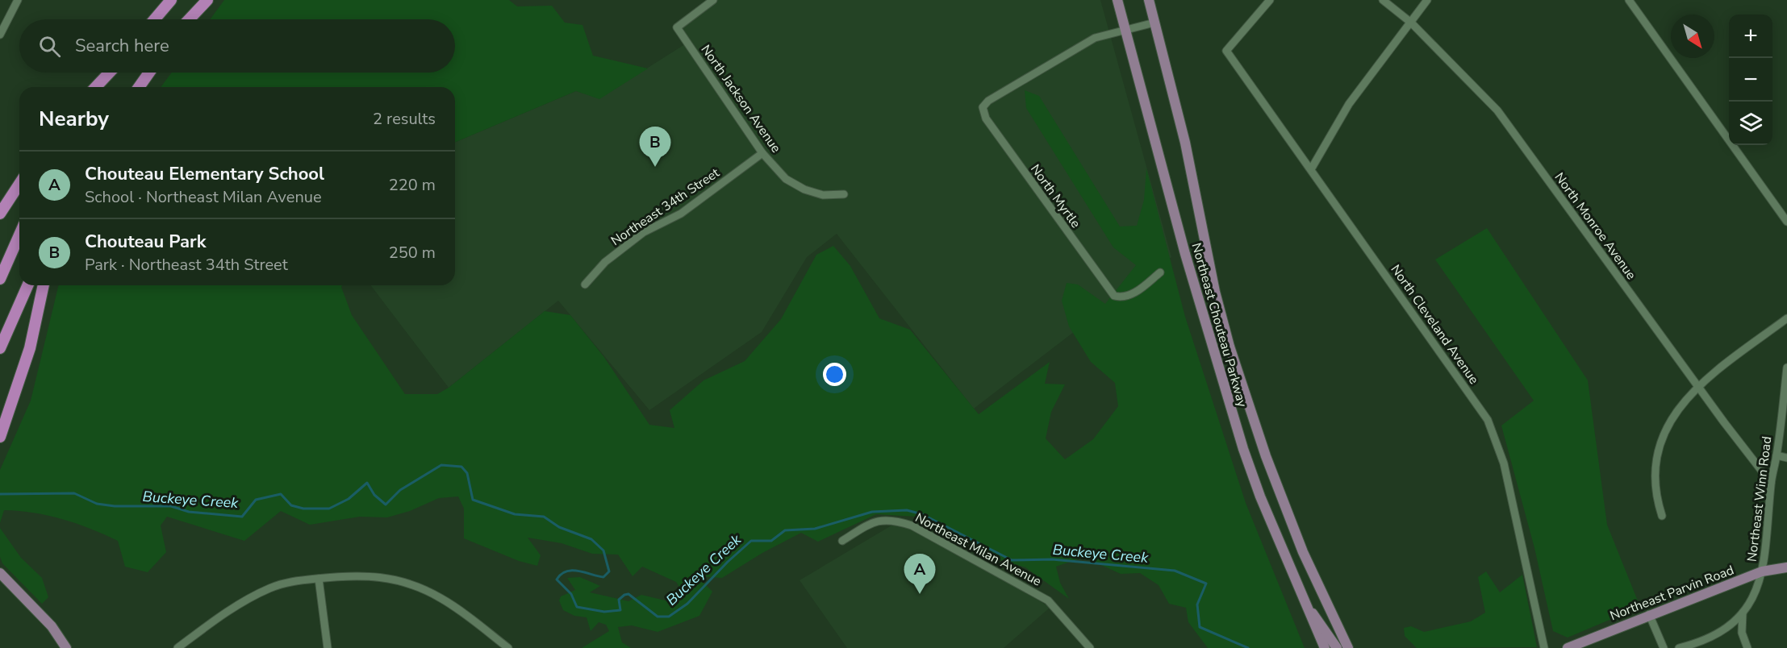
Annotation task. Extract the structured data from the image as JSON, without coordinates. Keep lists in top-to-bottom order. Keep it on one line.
{"streets":{"main road":["Northeast Chouteau Parkway","Northeast Parvin Road"],"street":["North Jackson Avenue","North Myrtle","Northeast 34th Street","North Monroe Avenue","North Cleveland Avenue","Northeast Winn Road","Northeast Milan Avenue"]},"crossings":[["North Jackson Avenue","Northeast 34th Street"],["North Myrtle","Northeast Chouteau Parkway"],["North Monroe Avenue","Northeast Winn Road"],["Northeast Winn Road","Northeast Parvin Road"]],"water":["Buckeye Creek"],"north":"bottom right","page":{"map_buttons":["+","−"],"search":"Search here","heading":["Nearby","2 results"],"pins":["B","A"],"list":[{"mark":"A","name":"Chouteau Elementary School","note":"School · Northeast Milan Avenue","value":"220 m"},{"mark":"B","name":"Chouteau Park","note":"Park · Northeast 34th Street","value":"250 m"}]}}
